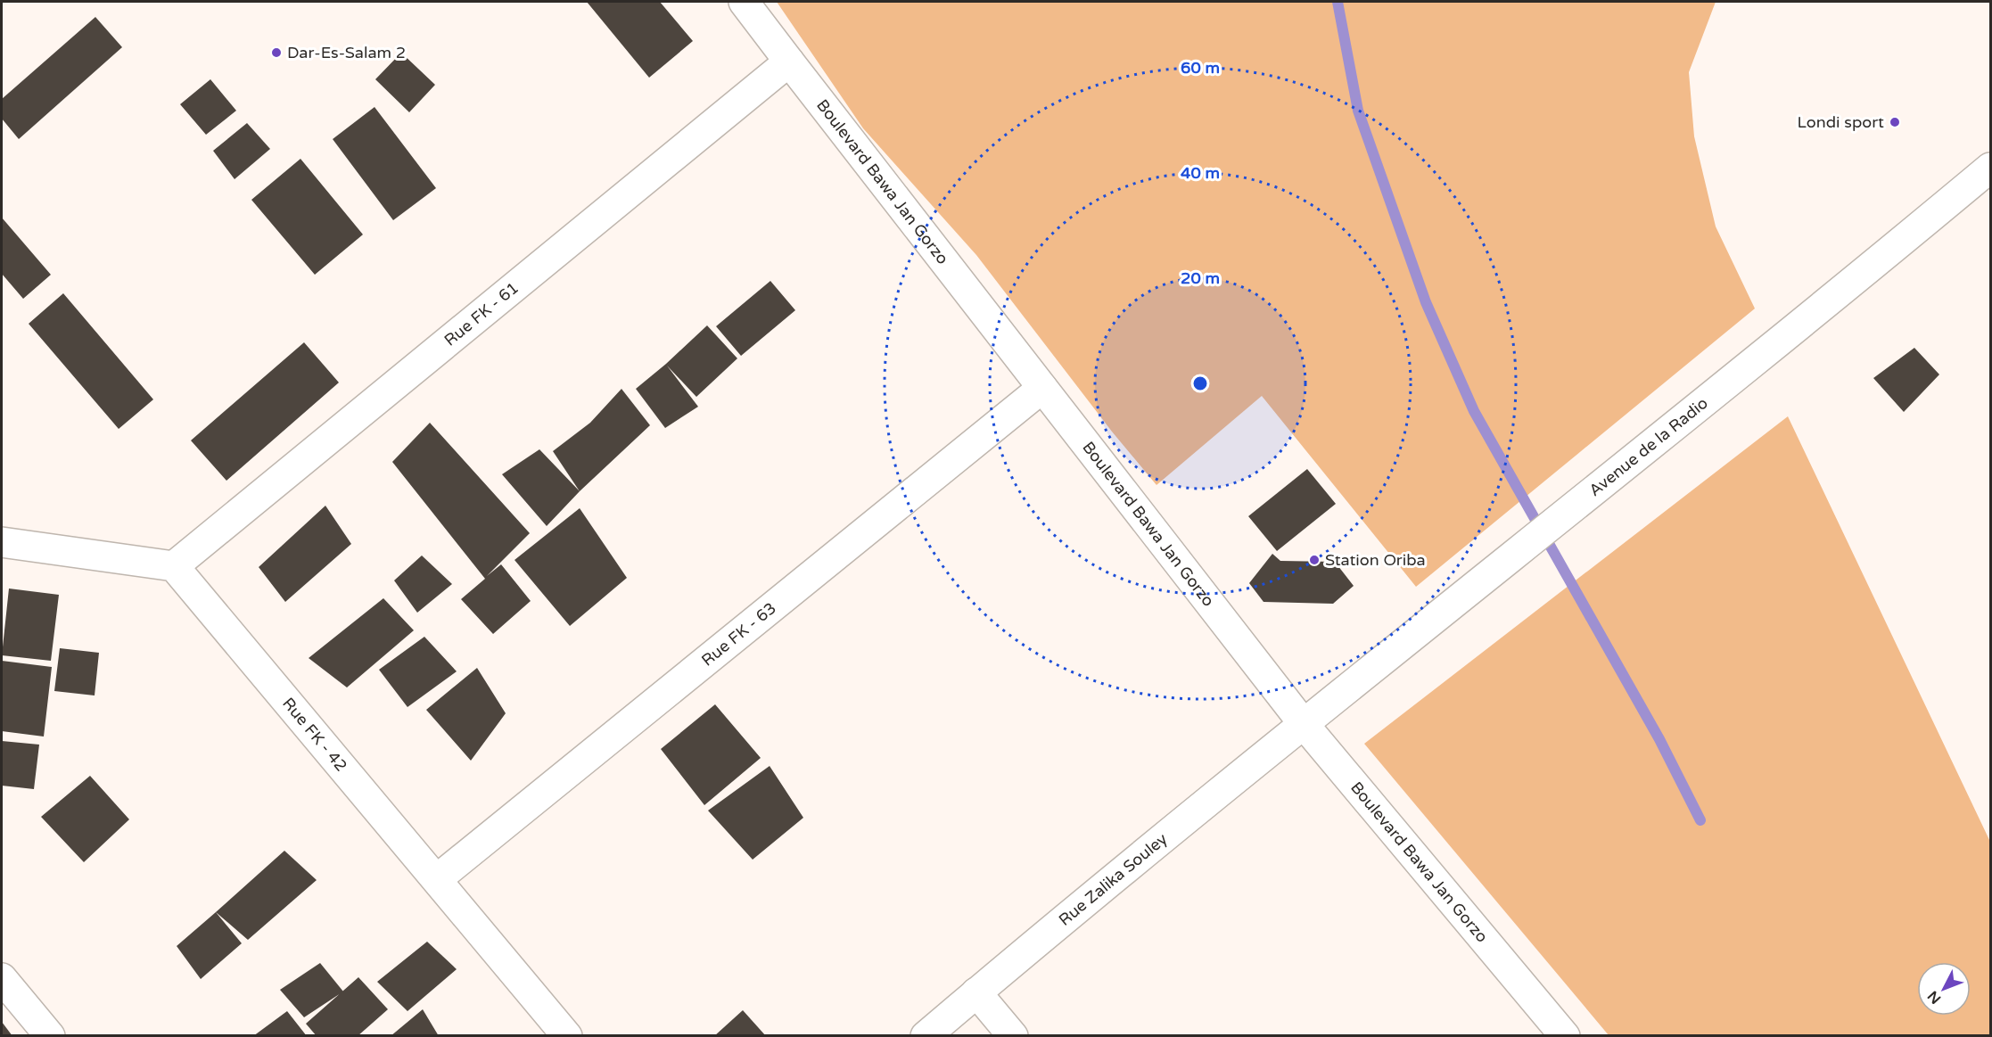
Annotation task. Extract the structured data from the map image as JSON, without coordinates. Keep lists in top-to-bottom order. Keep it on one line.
{"streets":{"street":["Boulevard Bawa Jan Gorzo","Rue FK - 61","Avenue de la Radio","Rue FK - 63","Rue FK - 42","Rue Zalika Souley"]},"crossings":[["Boulevard Bawa Jan Gorzo","Rue FK - 61"],["Boulevard Bawa Jan Gorzo","Avenue de la Radio"],["Boulevard Bawa Jan Gorzo","Rue FK - 63"],["Boulevard Bawa Jan Gorzo","Rue Zalika Souley"],["Rue FK - 61","Rue FK - 42"],["Avenue de la Radio","Rue Zalika Souley"],["Rue FK - 63","Rue FK - 42"]],"places":["Dar-Es-Salam 2","Londi sport","Station Oriba"],"north":"bottom left","rings":["60 m","40 m","20 m"]}
